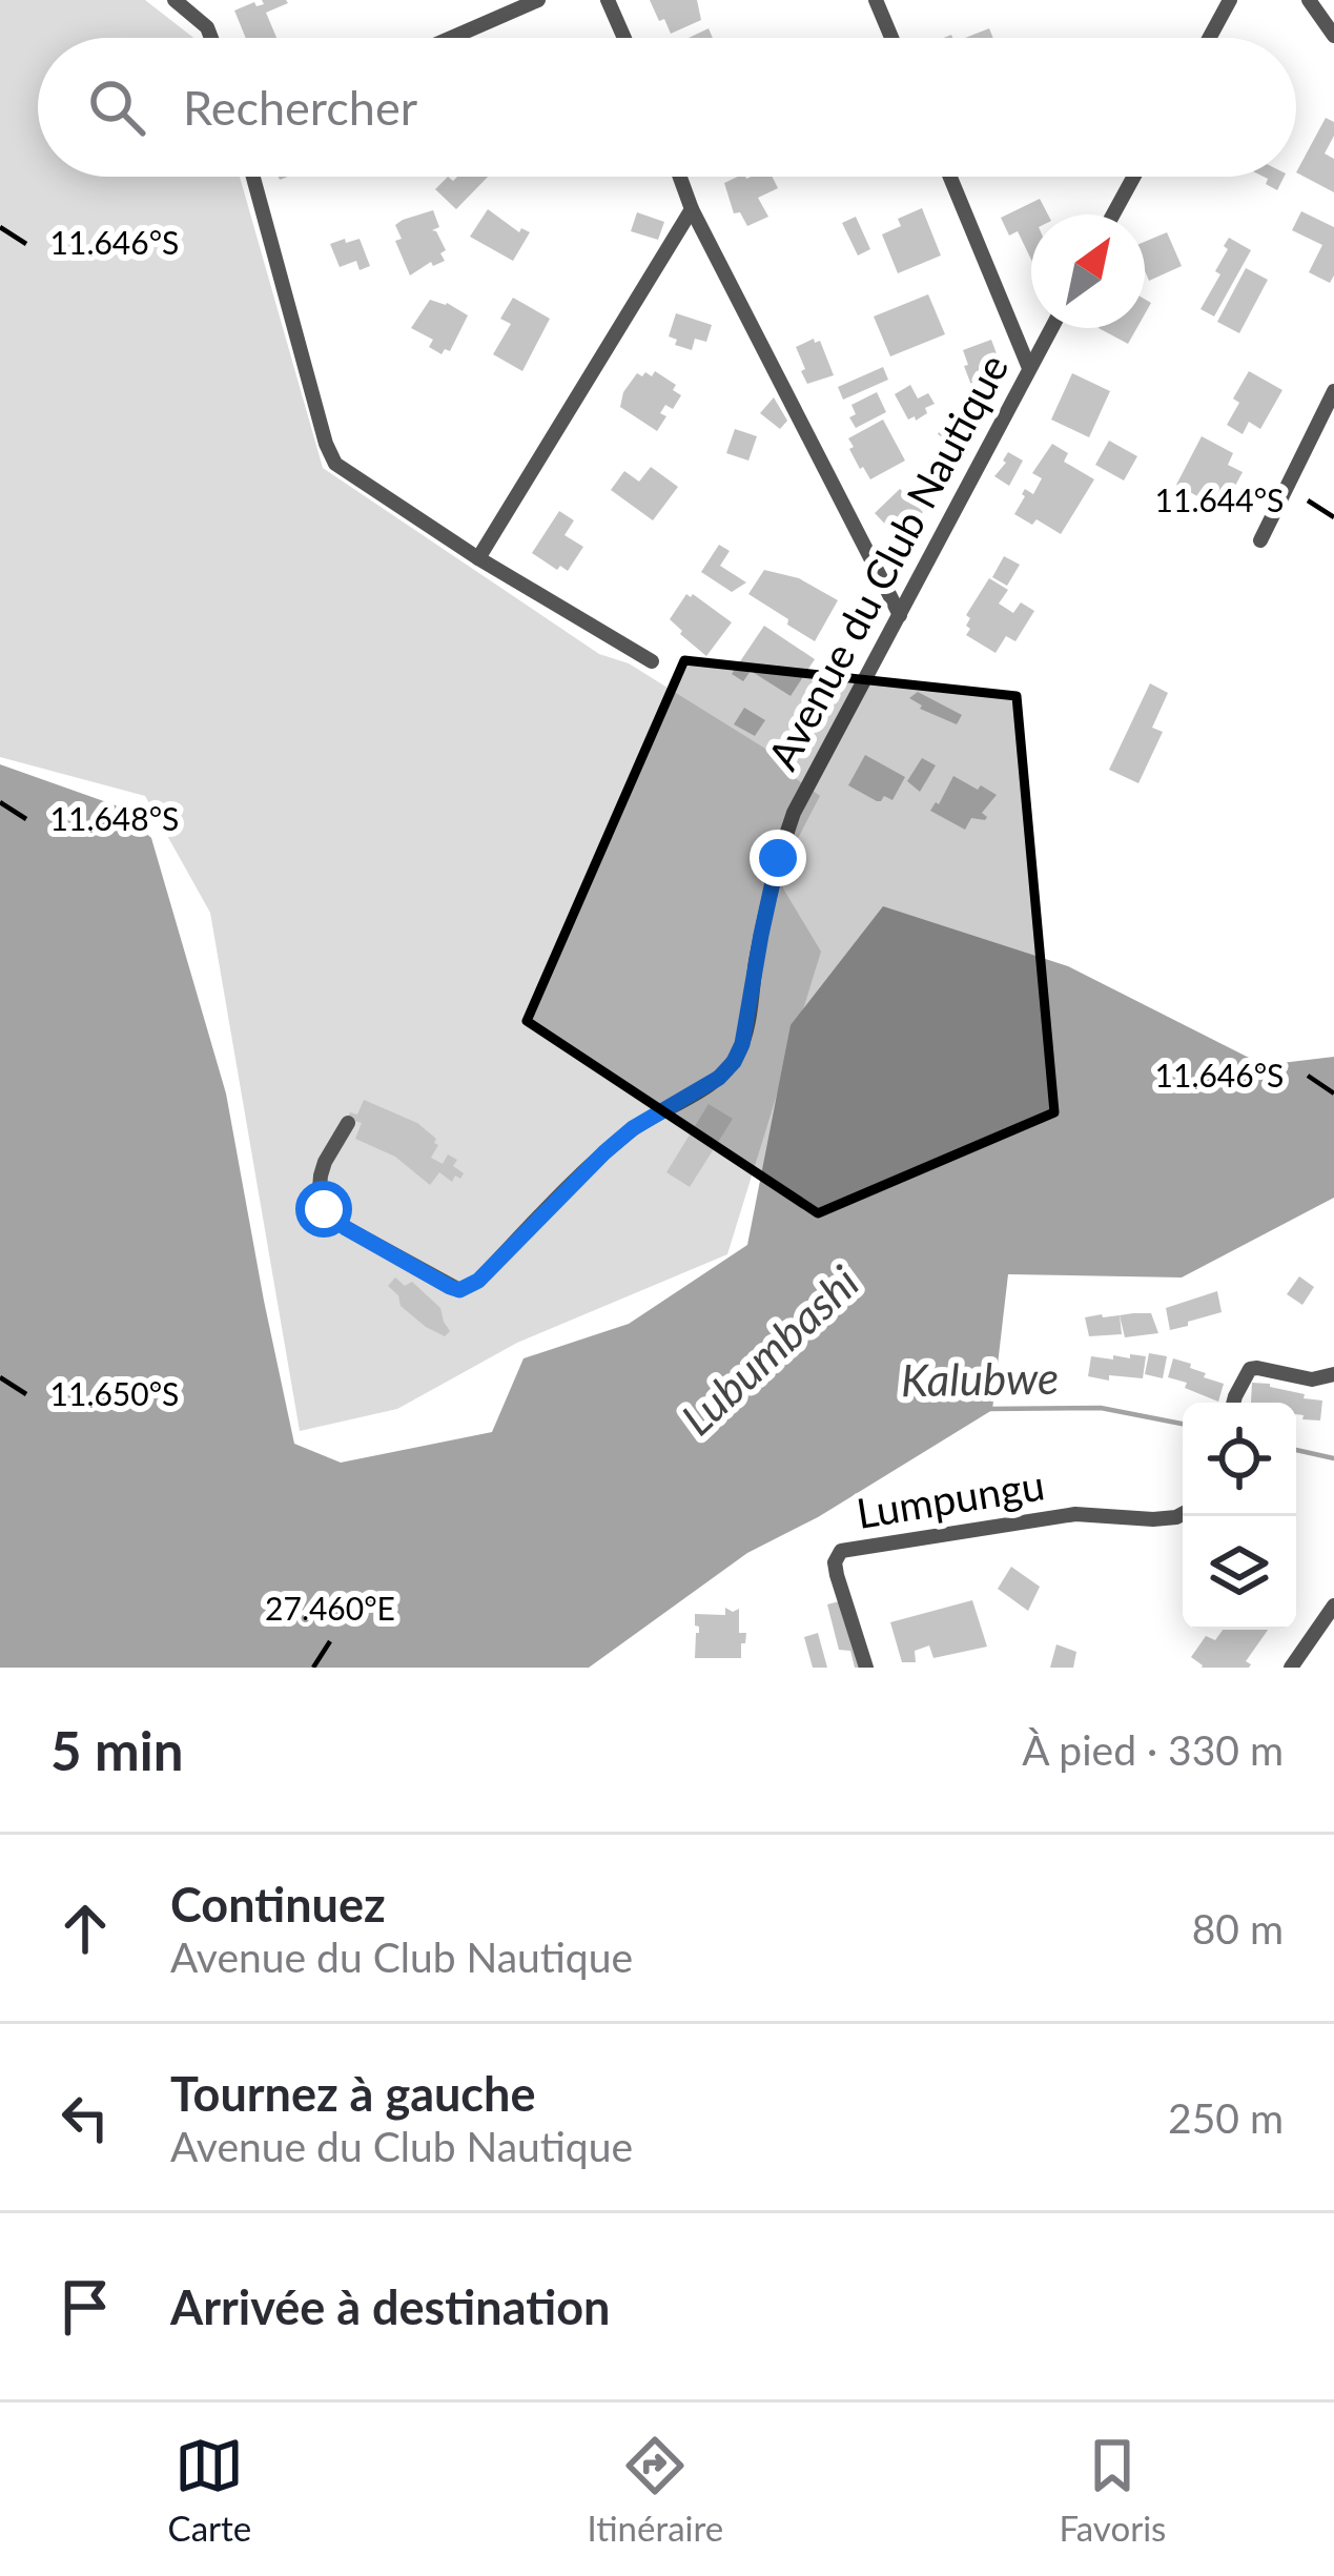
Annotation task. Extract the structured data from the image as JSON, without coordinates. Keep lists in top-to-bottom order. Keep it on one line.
{"streets":{"street":["Avenue du Club Nautique","Lumpungu"]},"water":["Lubumbashi","Kalubwe"],"north":"top right","page":{"search":"Rechercher","heading":["5 min","À pied · 330 m"],"list":[["Continuez","Avenue du Club Nautique","80 m"],["Tournez à gauche","Avenue du Club Nautique","250 m"],"Arrivée à destination"],"nav":["Carte","Itinéraire","Favoris"]},"coordinates":["11.646°S","11.644°S","11.648°S","11.650°S","27.460°E"]}
